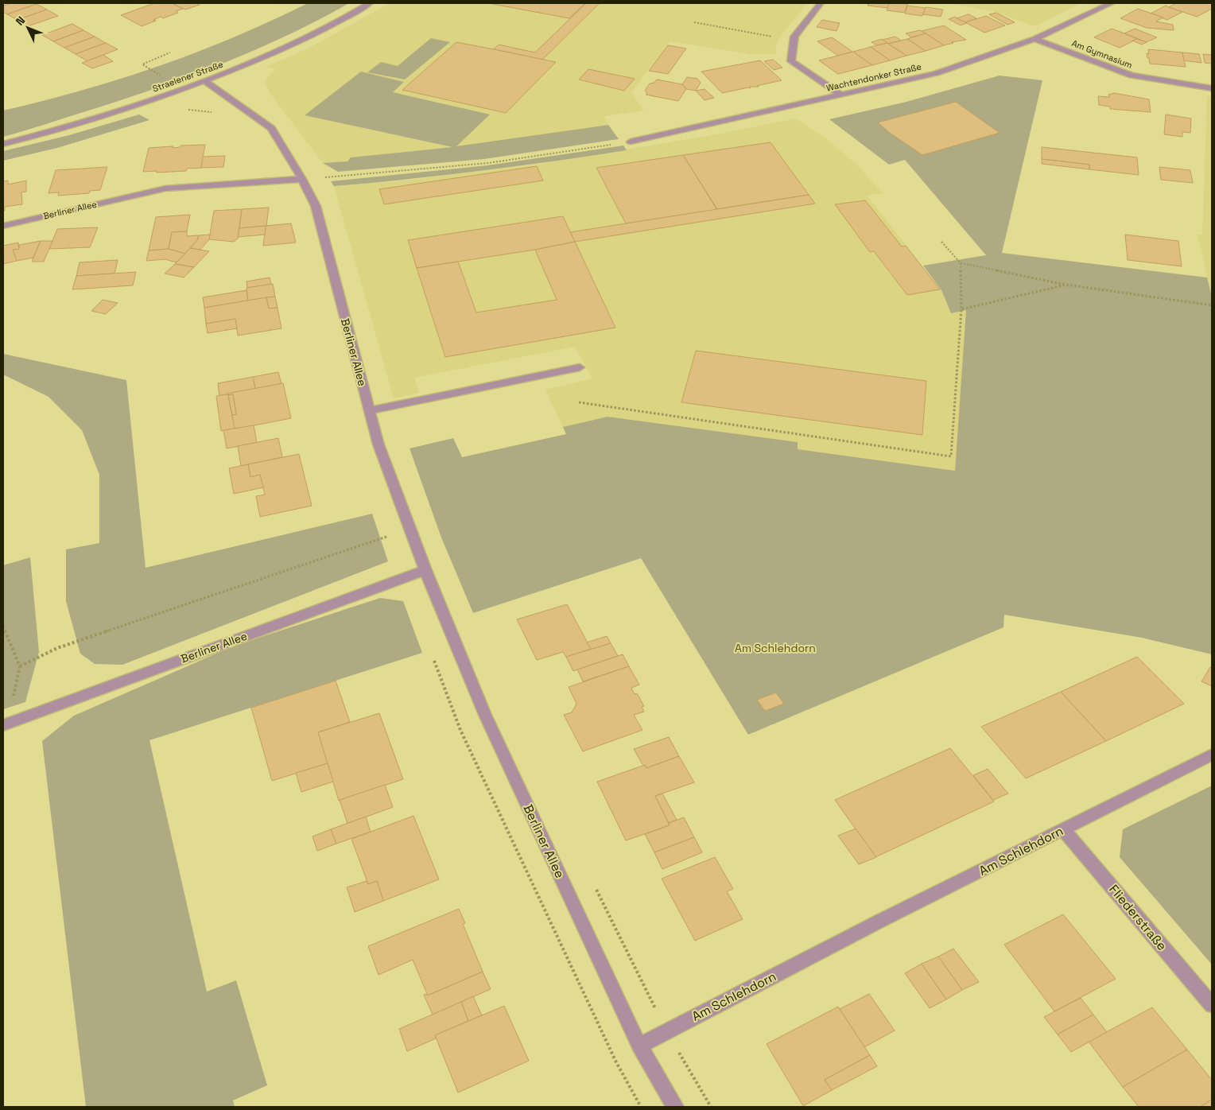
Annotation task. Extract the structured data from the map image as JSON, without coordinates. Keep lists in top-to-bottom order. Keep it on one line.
{"streets":{"street":["Am Gymnasium","Straelener Straße","Wachtendonker Straße","Berliner Allee","Am Schlehdorn","Fliederstraße"]},"crossings":[["Am Gymnasium","Wachtendonker Straße"],["Straelener Straße","Berliner Allee"],["Berliner Allee","Am Schlehdorn"],["Am Schlehdorn","Fliederstraße"]],"parks":["Am Schlehdorn"],"north":"top left"}
